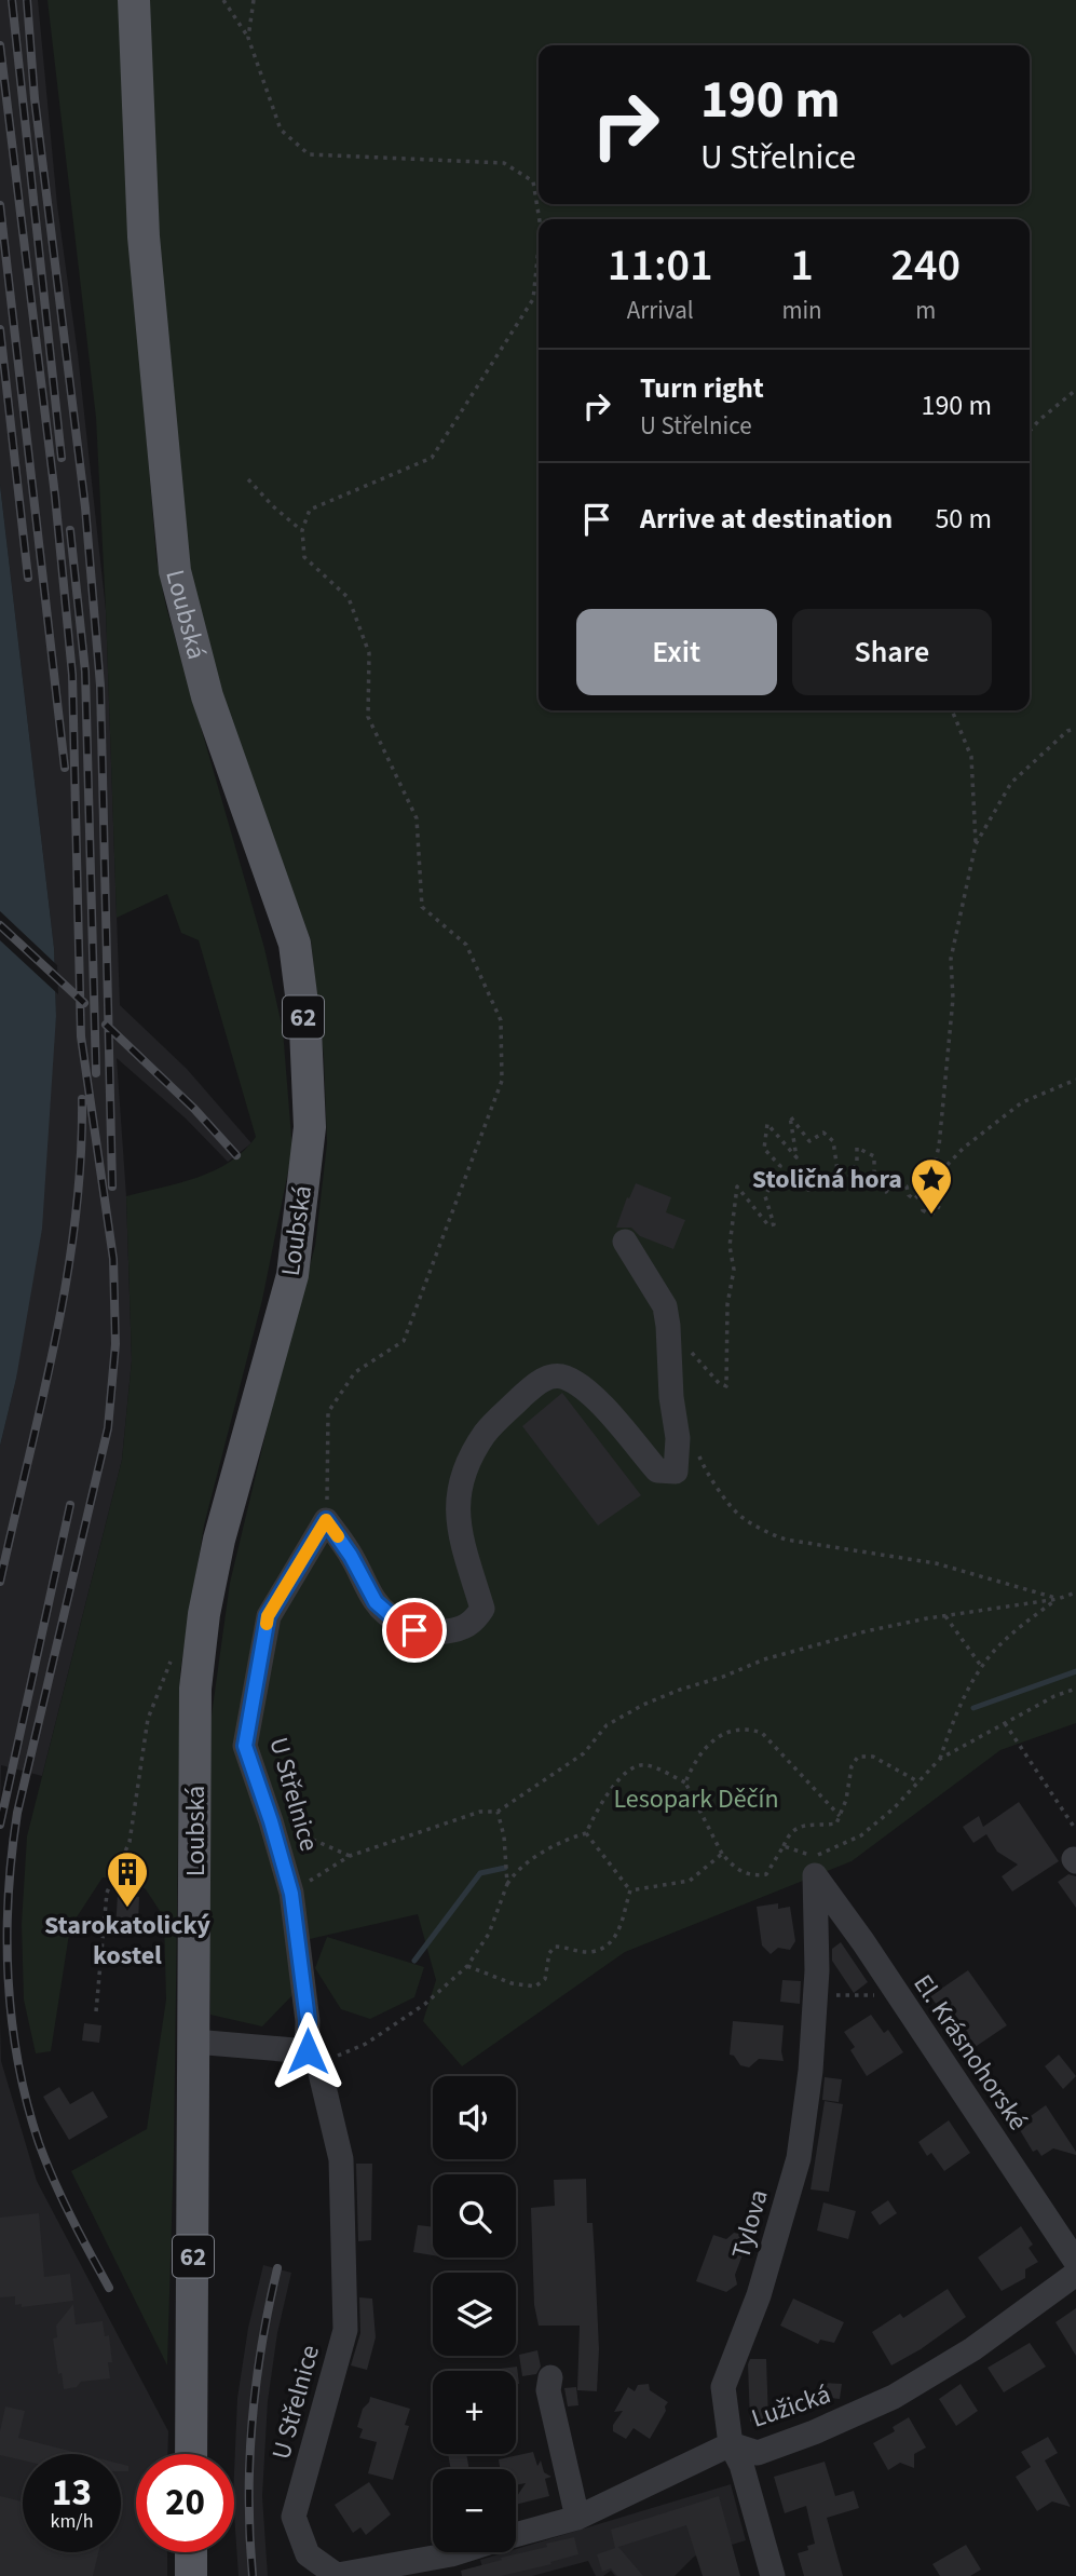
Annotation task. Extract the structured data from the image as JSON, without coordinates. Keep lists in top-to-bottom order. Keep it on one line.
{"streets":{"main road":["Loubská","62"],"street":["U Střelnice","El. Krásnohorské","Tylova","Lužická"]},"crossings":[["U Střelnice","Lužická"],["El. Krásnohorské","Tylova"],["Tylova","Lužická"]],"parks":["Lesopark Děčín"],"places":{"place":["Stoličná hora"],"building":["Starokatolický kostel"]},"page":{"turn":["190 m","U Střelnice"],"eta":["11:01","Arrival","1","min","240","m"],"list":[{"name":"Turn right","note":"U Střelnice","value":"190 m"},{"name":"Arrive at destination","value":"50 m"}],"buttons":["Exit","Share"],"map_buttons":["+","−"],"speed":"13 km/h","limit":"20"}}
